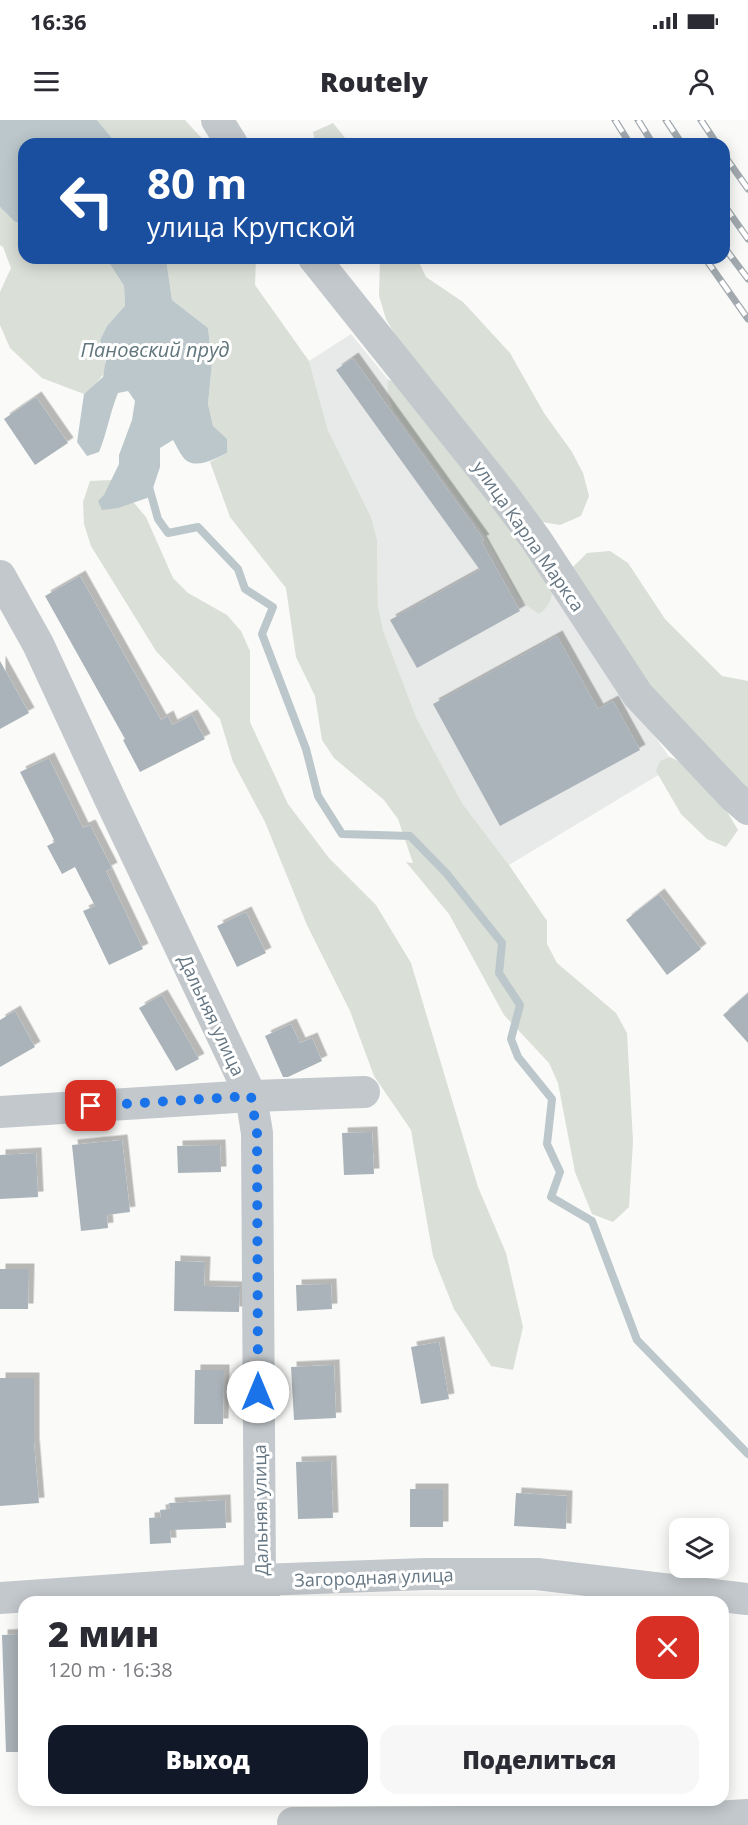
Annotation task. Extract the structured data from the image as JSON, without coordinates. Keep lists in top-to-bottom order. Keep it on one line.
{"streets":{"street":["улица Карла Маркса","Дальняя улица","Загородная улица"]},"crossings":[["Дальняя улица","Загородная улица"]],"water":["Пановский пруд"],"page":{"status":"16:36","header":"Routely","turn":["80 m","улица Крупской"],"heading":["2 мин","120 m · 16:38"],"buttons":["Выход","Поделиться"]}}
